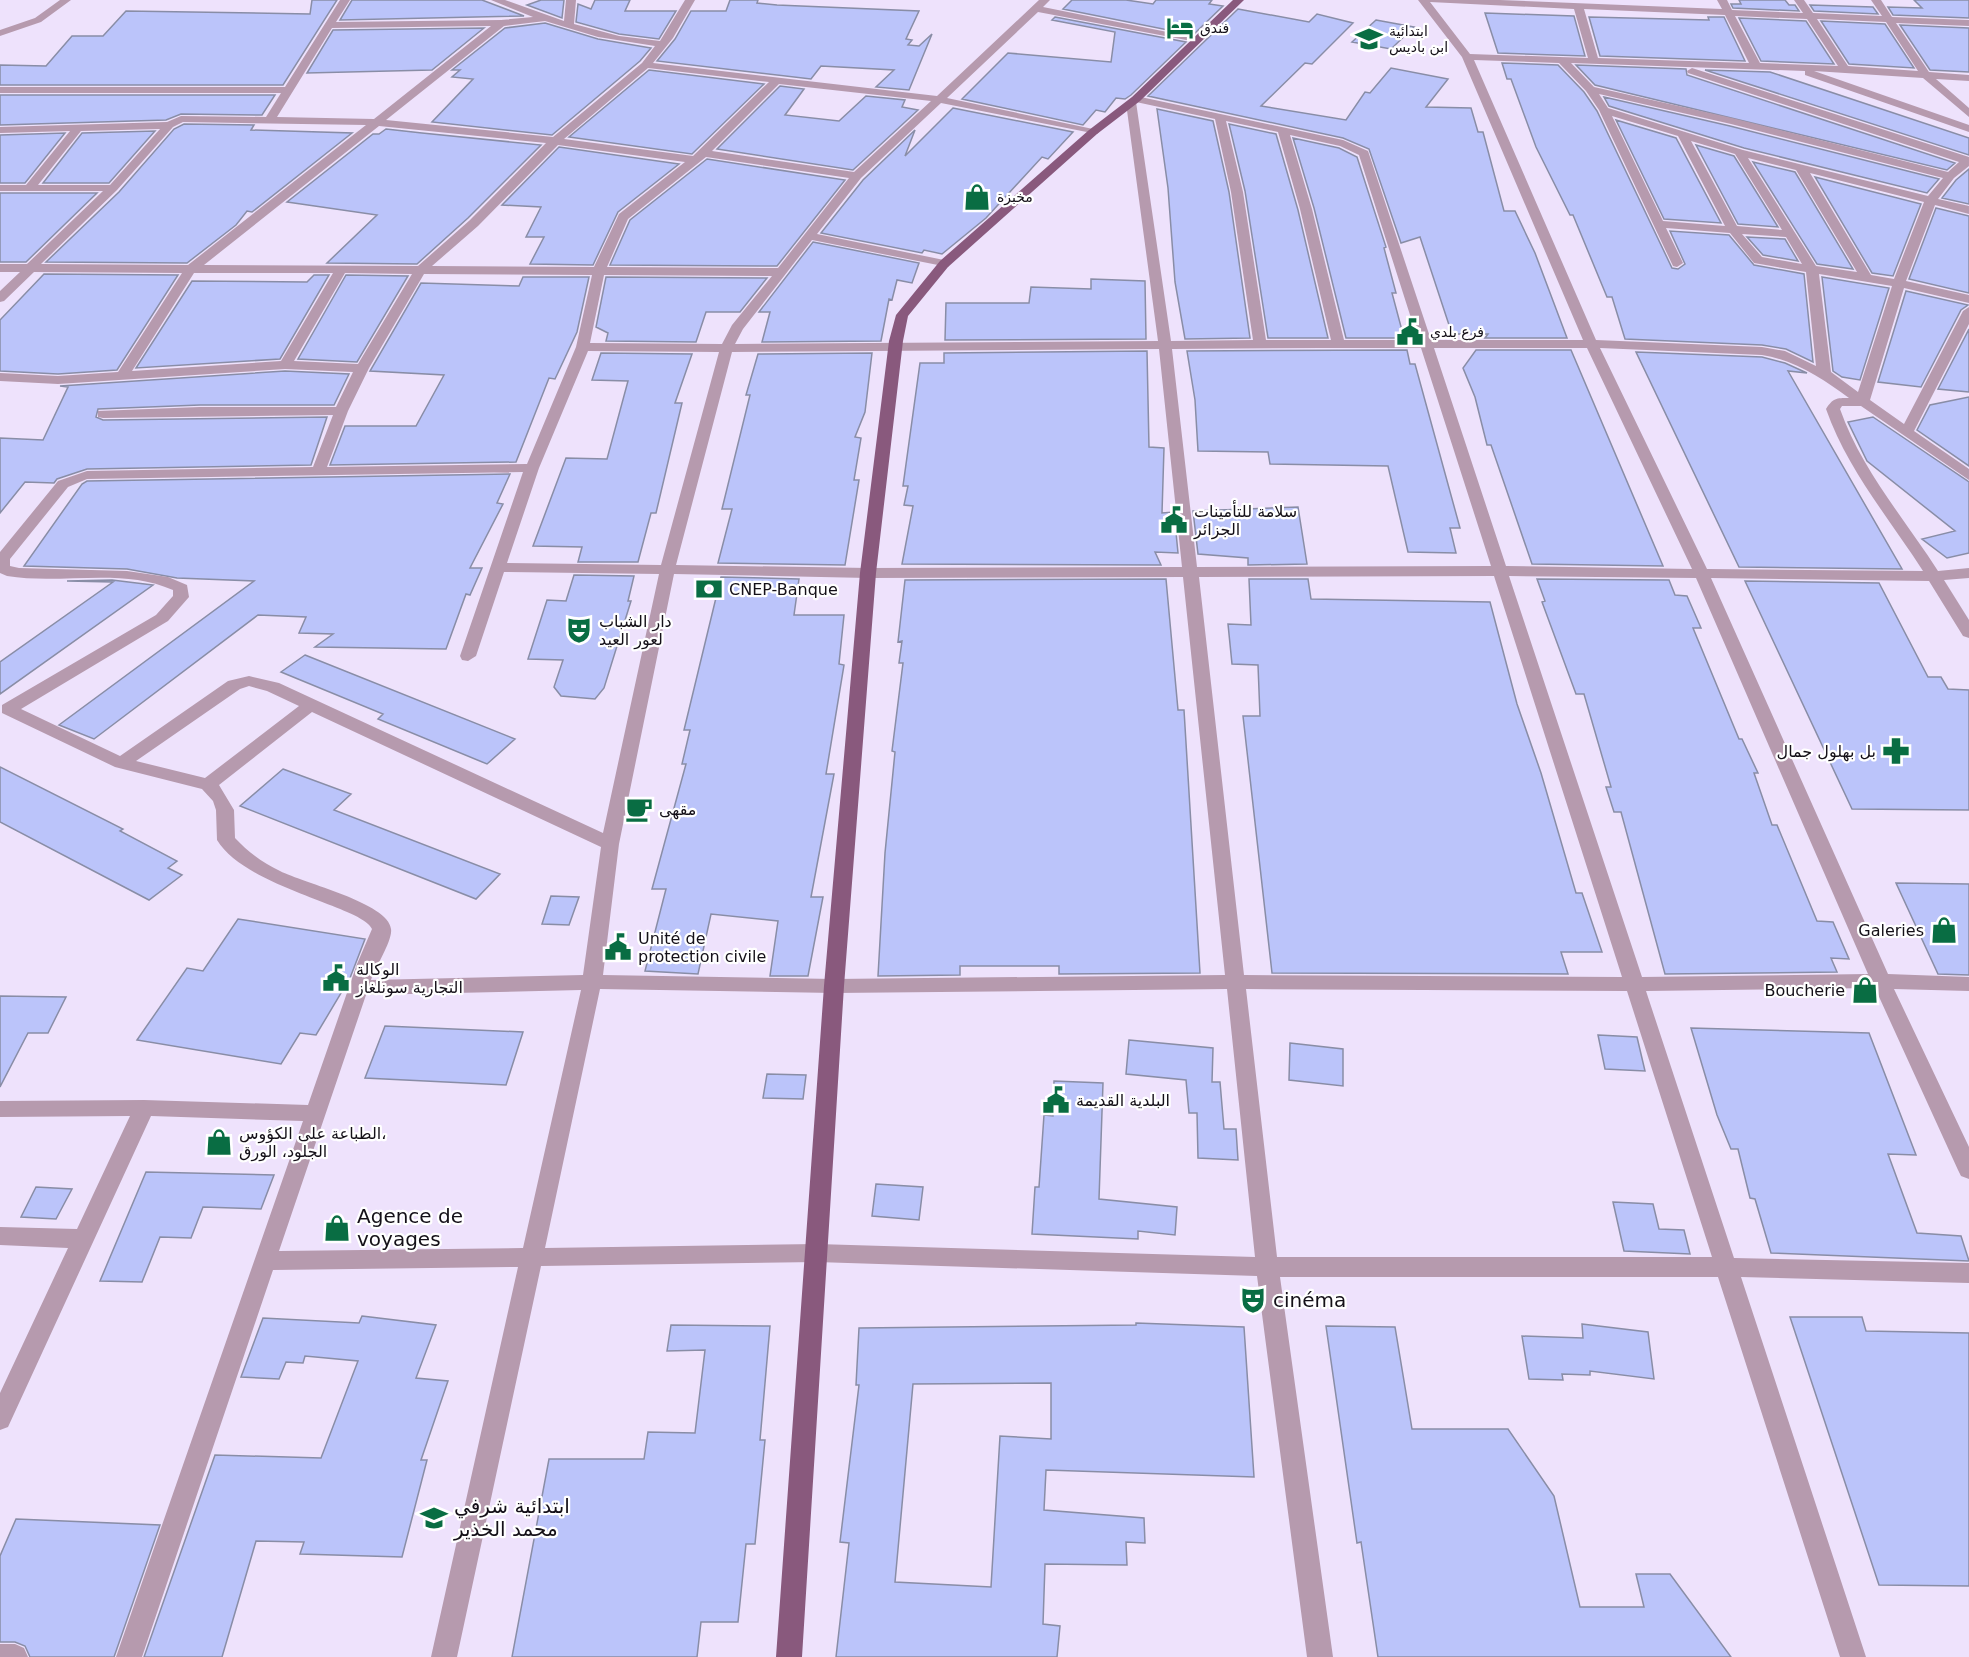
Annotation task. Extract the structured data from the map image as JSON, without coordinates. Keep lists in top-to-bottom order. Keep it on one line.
{"places":{"hotel":["فندق"],"school or university":["ابتدائية ابن باديس","ابتدائية شرفي محمد الخذير"],"shop":["مخبزة","Galeries","Boucherie","الطباعة على الكؤوس، الجلود، الورق","Agence de voyages"],"public building":["فرع بلدي","سلامة للتأمينات الجزائر","Unité de protection civile","الوكالة التجارية سونلغاز","البلدية القديمة"],"bank":["CNEP-Banque"],"theatre":["دار الشباب لعور العيد","cinéma"],"pharmacy":["بل بهلول جمال"],"cafe":["مقهى"]}}
